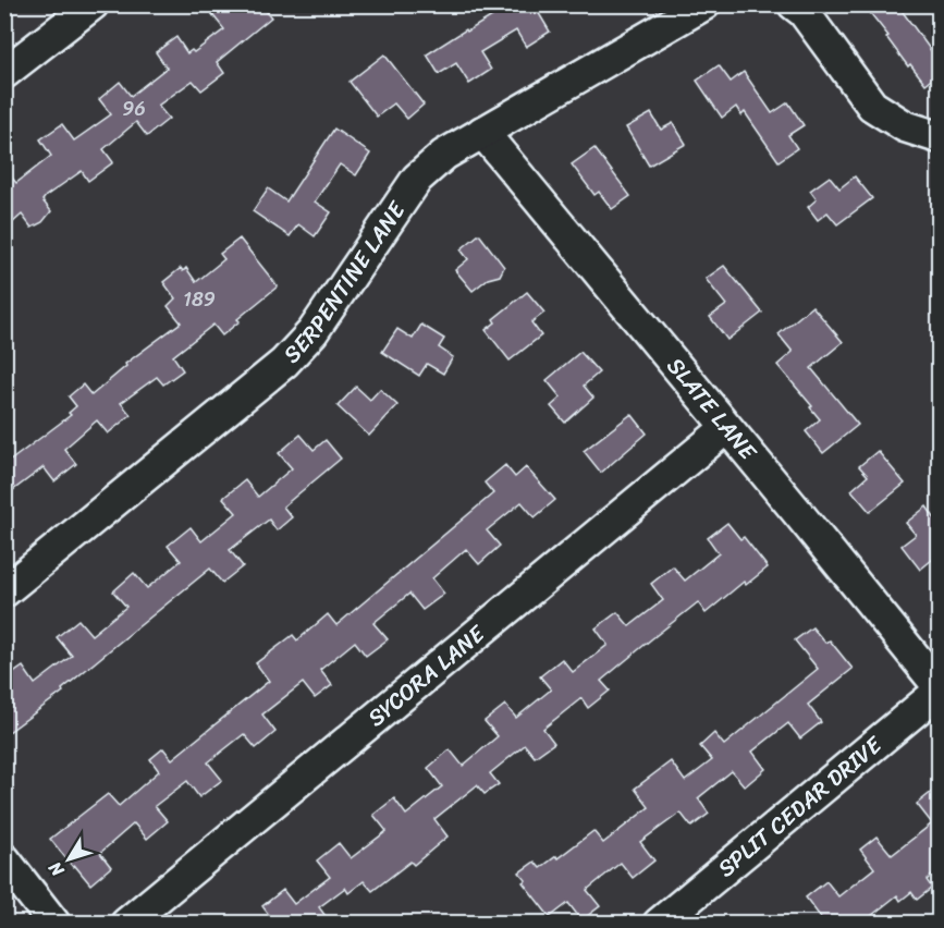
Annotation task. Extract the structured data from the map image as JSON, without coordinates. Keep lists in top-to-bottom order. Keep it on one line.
{"streets":{"street":["SERPENTINE LANE","SLATE LANE","SYCORA LANE","SPLIT CEDAR DRIVE"]},"crossings":[["SERPENTINE LANE","SLATE LANE"],["SLATE LANE","SYCORA LANE"]],"house_numbers":["96","189"],"north":"bottom left"}
